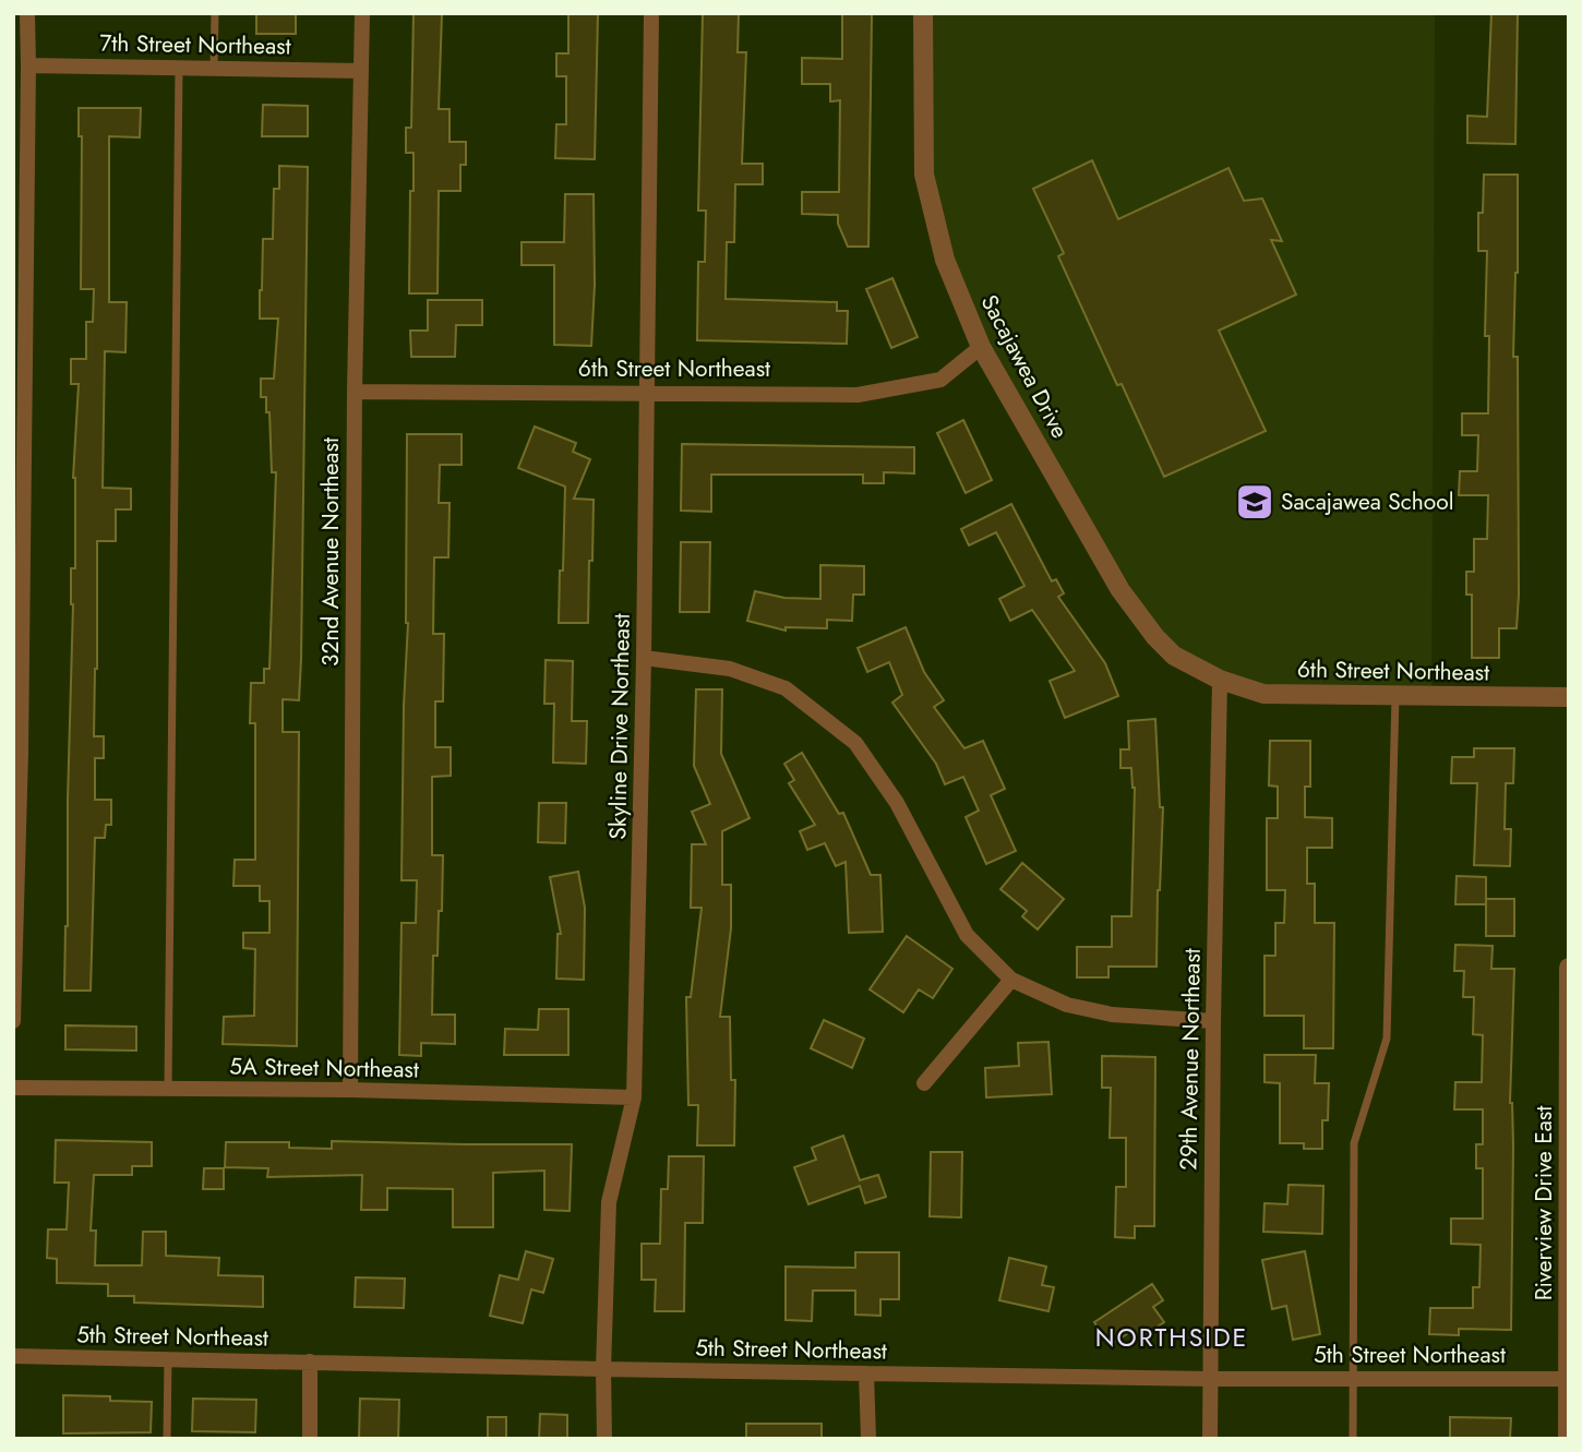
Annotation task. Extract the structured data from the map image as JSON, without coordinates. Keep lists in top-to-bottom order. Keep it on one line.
{"streets":{"street":["7th Street Northeast","Sacajawea Drive","6th Street Northeast","32nd Avenue Northeast","Skyline Drive Northeast","29th Avenue Northeast","5A Street Northeast","Riverview Drive East","5th Street Northeast"]},"crossings":[["7th Street Northeast","32nd Avenue Northeast"],["Sacajawea Drive","6th Street Northeast"],["Sacajawea Drive","29th Avenue Northeast"],["6th Street Northeast","32nd Avenue Northeast"],["6th Street Northeast","Skyline Drive Northeast"],["6th Street Northeast","29th Avenue Northeast"],["32nd Avenue Northeast","5A Street Northeast"],["Skyline Drive Northeast","5A Street Northeast"],["Skyline Drive Northeast","5th Street Northeast"],["29th Avenue Northeast","5th Street Northeast"],["Riverview Drive East","5th Street Northeast"]],"districts":["NORTHSIDE"],"places":{"school or university":["Sacajawea School"]}}
